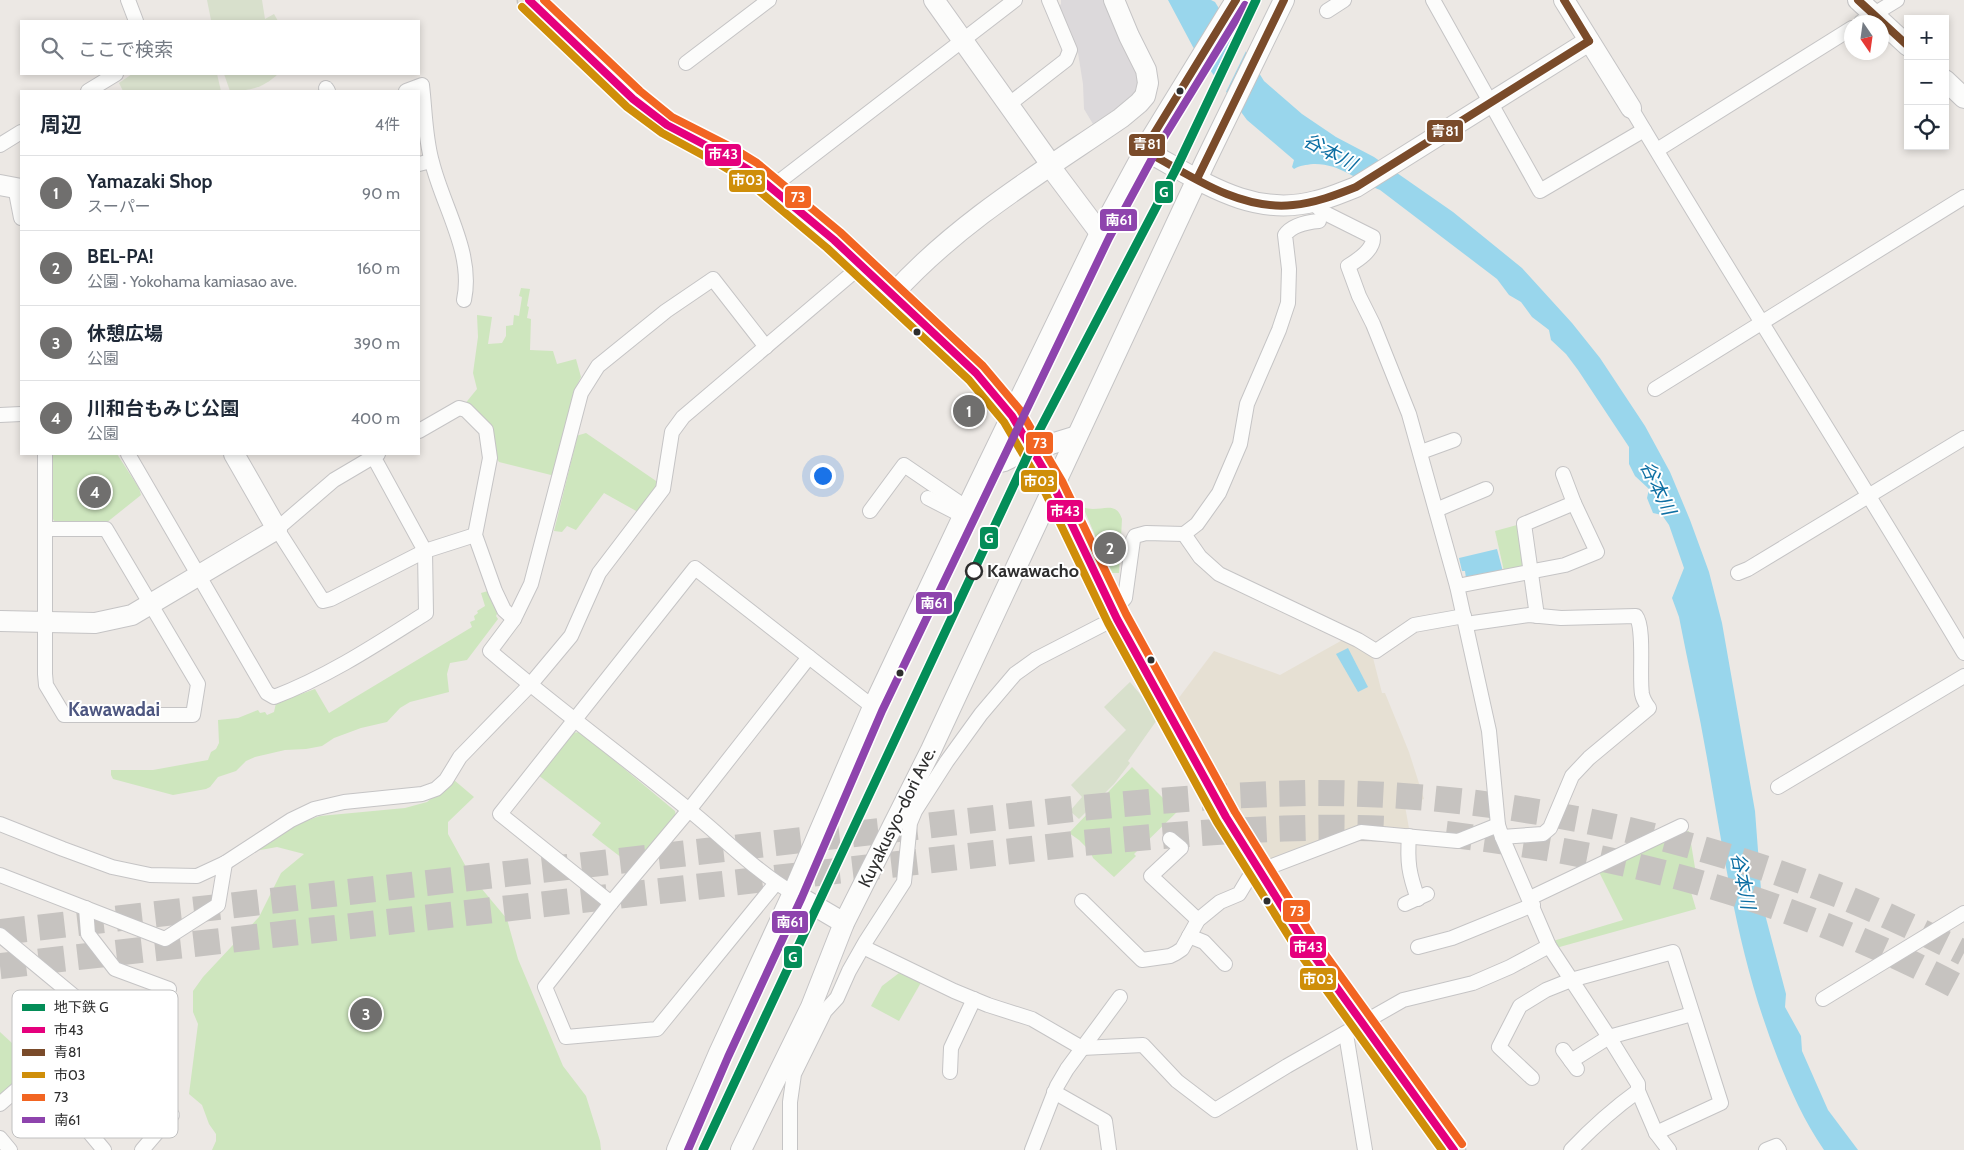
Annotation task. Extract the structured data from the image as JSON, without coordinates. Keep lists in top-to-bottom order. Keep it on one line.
{"streets":{"street":["Kuyakusyo-dori Ave."]},"districts":["Kawawadai"],"water":["谷本川"],"places":["Kawawacho"],"lines":["metro line G","transit line 市43","transit line 青81","transit line 73","transit line 南61","transit line 市03"],"legend":["地下鉄 G","市43","青81","市03","73","南61"],"north":"bottom","page":{"map_buttons":["+","−"],"search":"ここで検索","heading":["周辺","4件"],"list":[{"mark":"1","name":"Yamazaki Shop","note":"スーパー","value":"90 m"},{"mark":"2","name":"BEL-PA!","note":"公園 · Yokohama kamiasao ave.","value":"160 m"},{"mark":"3","name":"休憩広場","note":"公園","value":"390 m"},{"mark":"4","name":"川和台もみじ公園","note":"公園","value":"400 m"}],"pins":["1","4","2","3"]}}
